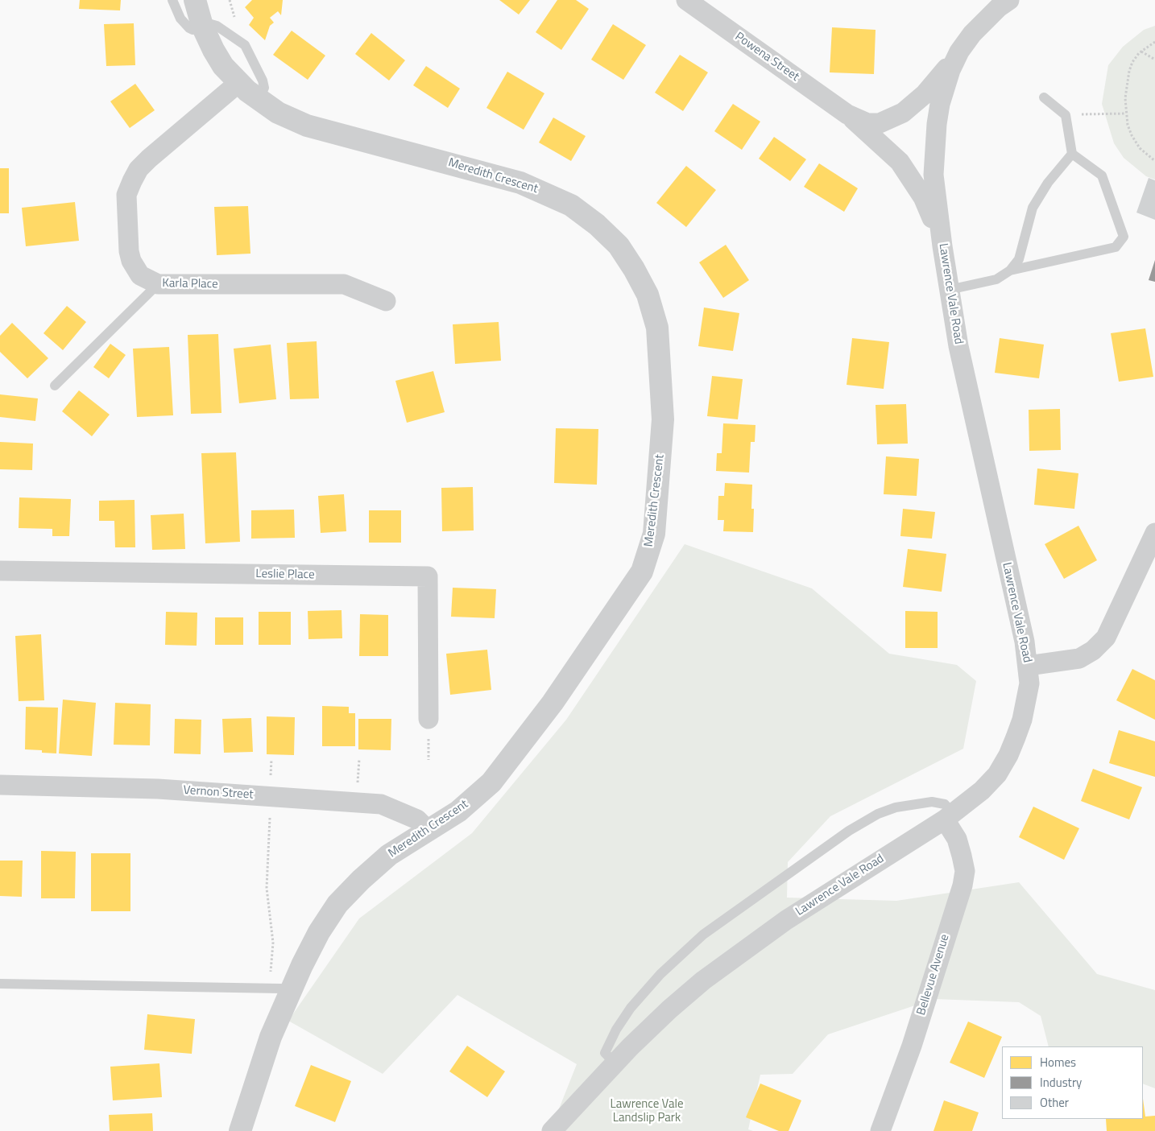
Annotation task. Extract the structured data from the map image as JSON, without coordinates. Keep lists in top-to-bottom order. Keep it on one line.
{"streets":{"street":["Powena Street","Meredith Crescent","Karla Place","Lawrence Vale Road","Leslie Place","Vernon Street","Bellevue Avenue"]},"crossings":[["Powena Street","Lawrence Vale Road"],["Meredith Crescent","Karla Place"],["Meredith Crescent","Vernon Street"],["Lawrence Vale Road","Bellevue Avenue"]],"parks":["Lawrence Vale Landslip Park"],"legend":["Homes","Industry","Other"]}
